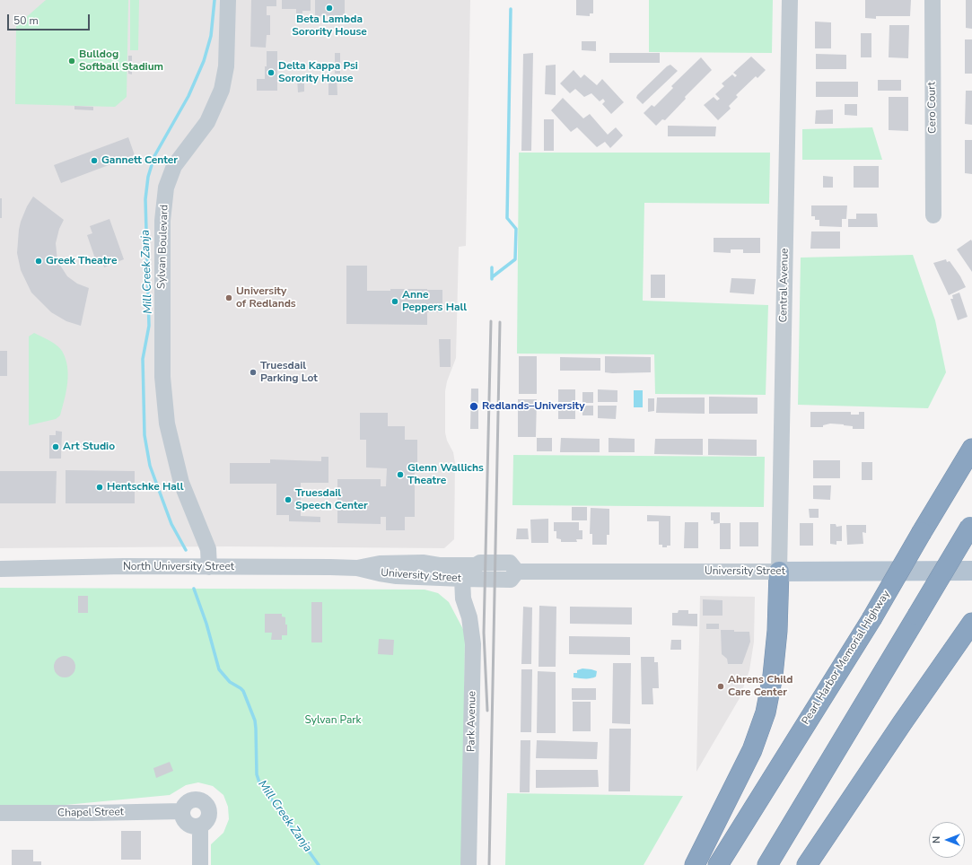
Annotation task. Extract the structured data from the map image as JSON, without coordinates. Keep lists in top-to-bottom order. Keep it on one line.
{"streets":{"highway":["Pearl Harbor Memorial Highway"],"main road":["University Street"],"street":["Cero Court","Sylvan Boulevard","Central Avenue","North University Street","Park Avenue","Chapel Street"]},"crossings":[["Sylvan Boulevard","North University Street"],["Central Avenue","University Street"],["North University Street","University Street"],["University Street","Park Avenue"]],"water":["Mill Creek Zanja"],"parks":["Sylvan Park"],"places":["Beta Lambda Sorority House","Bulldog Softball Stadium","Delta Kappa Psi Sorority House","Gannett Center","Greek Theatre","University of Redlands","Anne Peppers Hall","Truesdail Parking Lot","Redlands–University","Art Studio","Glenn Wallichs Theatre","Hentschke Hall","Truesdail Speech Center","Ahrens Child Care Center"],"scale_bar":"50 m","north":"left"}
